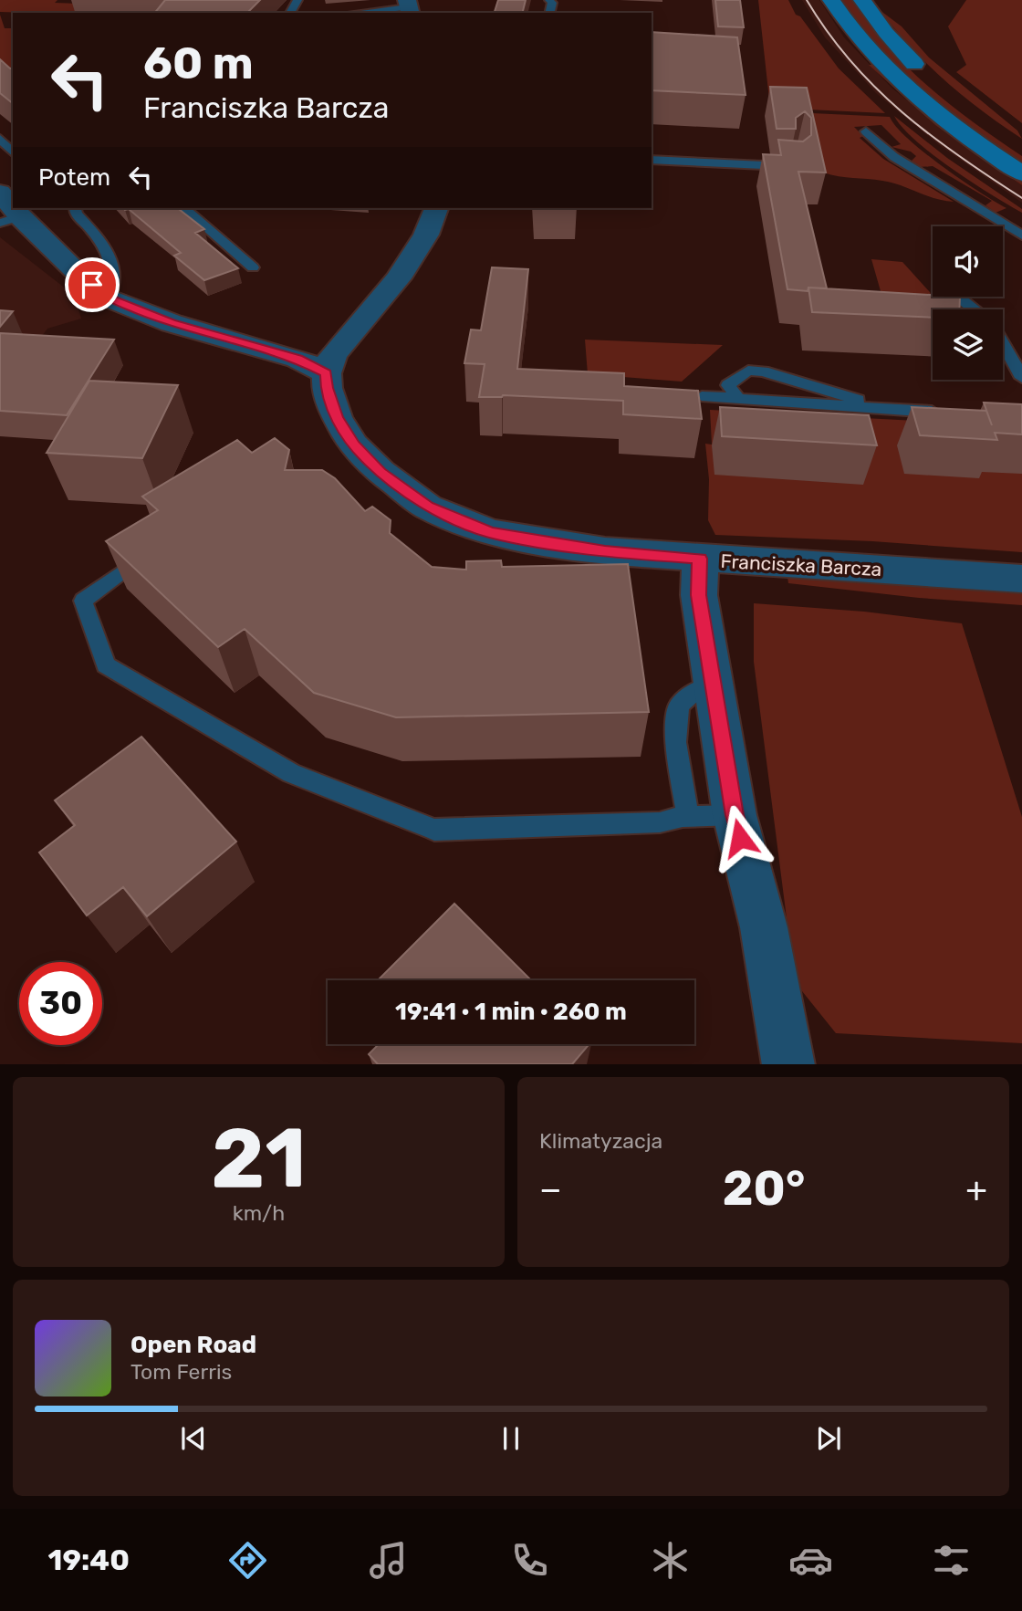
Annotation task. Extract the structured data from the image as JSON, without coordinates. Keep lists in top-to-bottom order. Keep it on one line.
{"streets":{"street":["Franciszka Barcza"]},"page":{"turn":["60 m","Franciszka Barcza"],"then":"Potem","limit":"30","trip":"19:41 · 1 min · 260 m","tile":[["21","km/h"],"Klimatyzacja"],"heat":["−","20°","+"],"song":["Open Road","Tom Ferris"],"tabs":"19:40"}}
